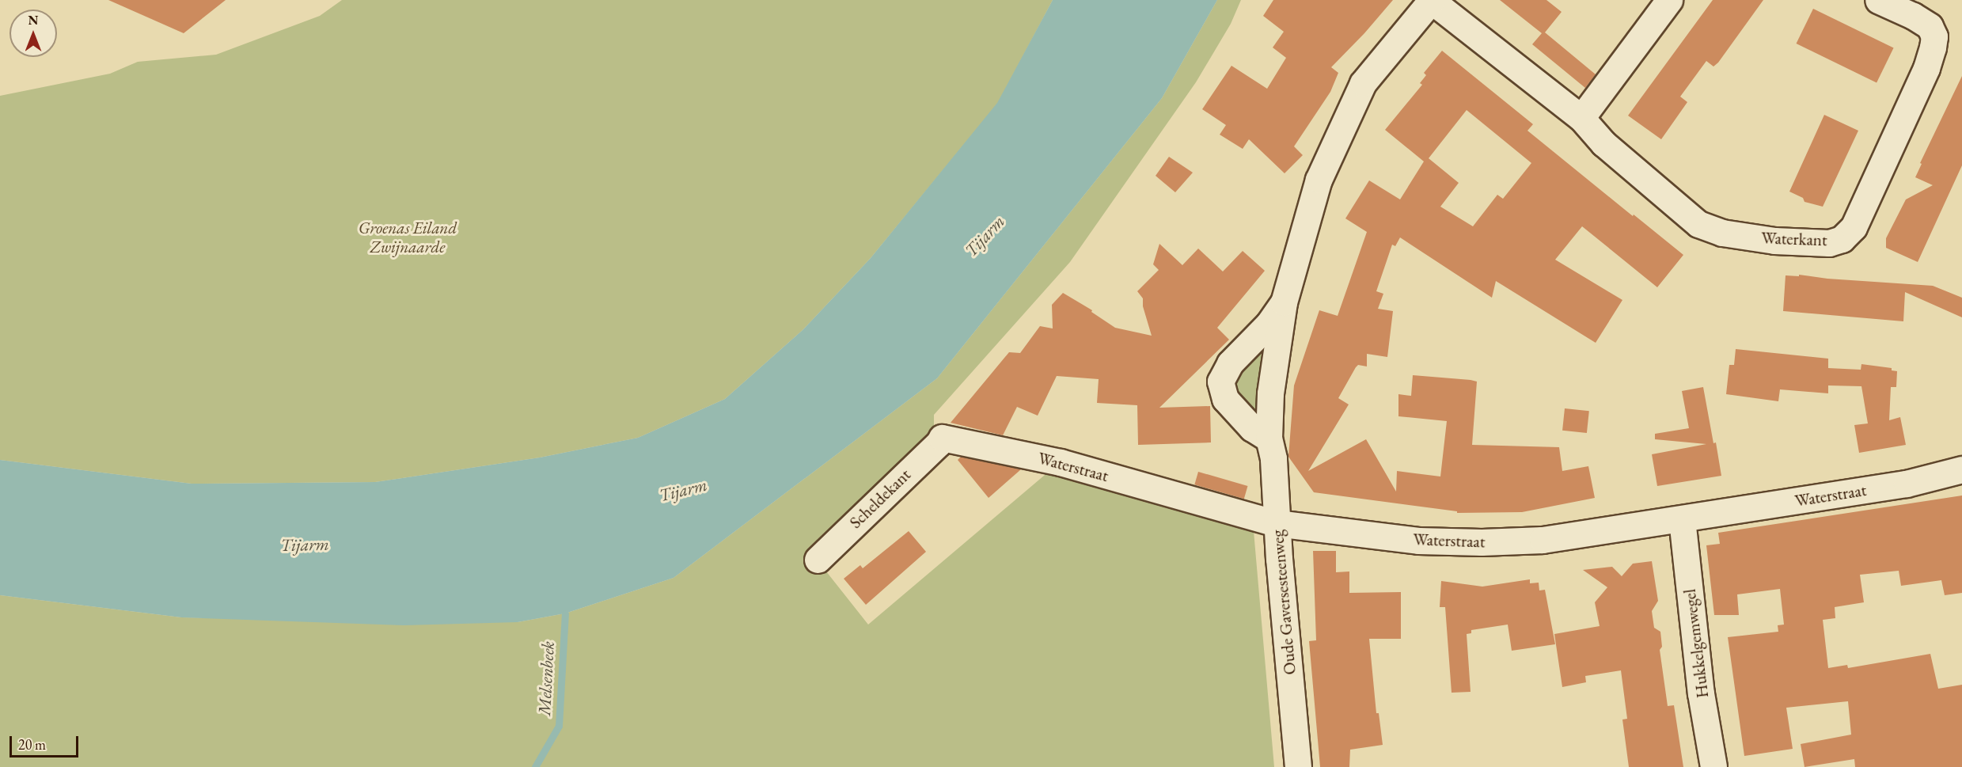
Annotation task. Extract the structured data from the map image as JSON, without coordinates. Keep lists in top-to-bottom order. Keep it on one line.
{"streets":{"street":["Waterkant","Waterstraat","Scheldekant","Oude Gaversesteenweg","Hukkelgemwegel"]},"crossings":[["Waterkant","Oude Gaversesteenweg"],["Waterstraat","Scheldekant"],["Waterstraat","Oude Gaversesteenweg"],["Waterstraat","Hukkelgemwegel"]],"water":["Tijarm","Melsenbeek"],"parks":["Groenas Eiland Zwijnaarde"],"scale_bar":"20 m","north":"top"}
